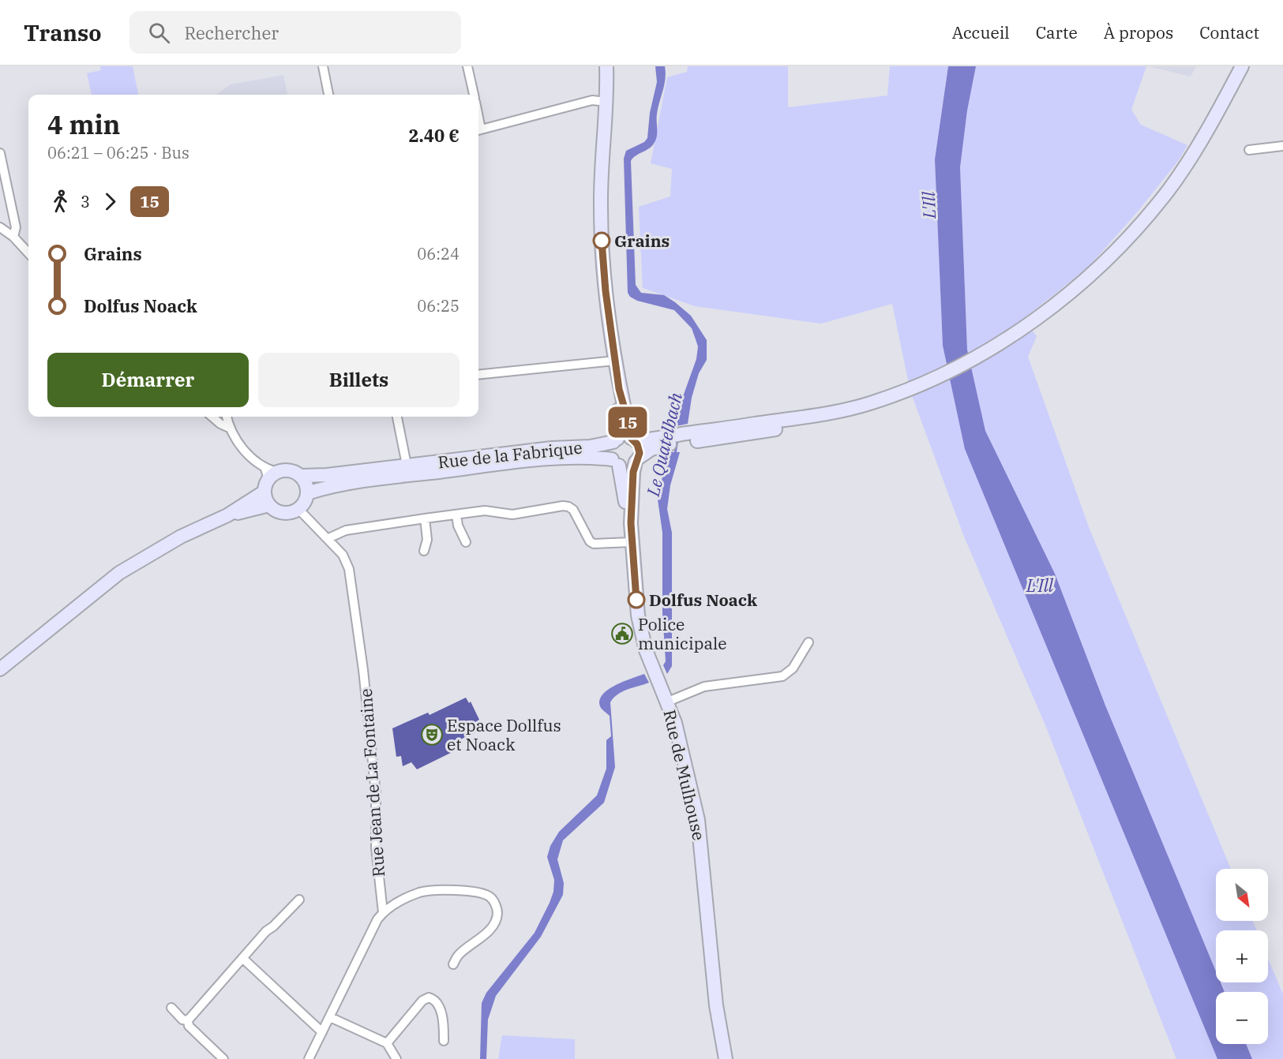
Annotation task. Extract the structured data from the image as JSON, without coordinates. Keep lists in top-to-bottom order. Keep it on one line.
{"streets":{"main road":["Rue de la Fabrique","Rue de Mulhouse"],"street":["Rue Jean de La Fontaine"]},"crossings":[["Rue de la Fabrique","Rue de Mulhouse"],["Rue de la Fabrique","Rue Jean de La Fontaine"]],"water":["L'Ill","Le Quatelbach"],"places":{"other":["Grains","Dolfus Noack"],"public building":["Police municipale"],"theatre":["Espace Dollfus et Noack"]},"lines":["bus line 15"],"north":"bottom right","page":{"header":"Transo","search":"Rechercher","nav":["Accueil","Carte","À propos","Contact"],"on_map":"15","heading":["4 min","06:21 – 06:25 · Bus","2.40 €"],"legs":["3","15"],"list":[{"name":"Grains","value":"06:24"},{"name":"Dolfus Noack","value":"06:25"}],"buttons":["Démarrer","Billets"],"map_buttons":["+","−"]}}
